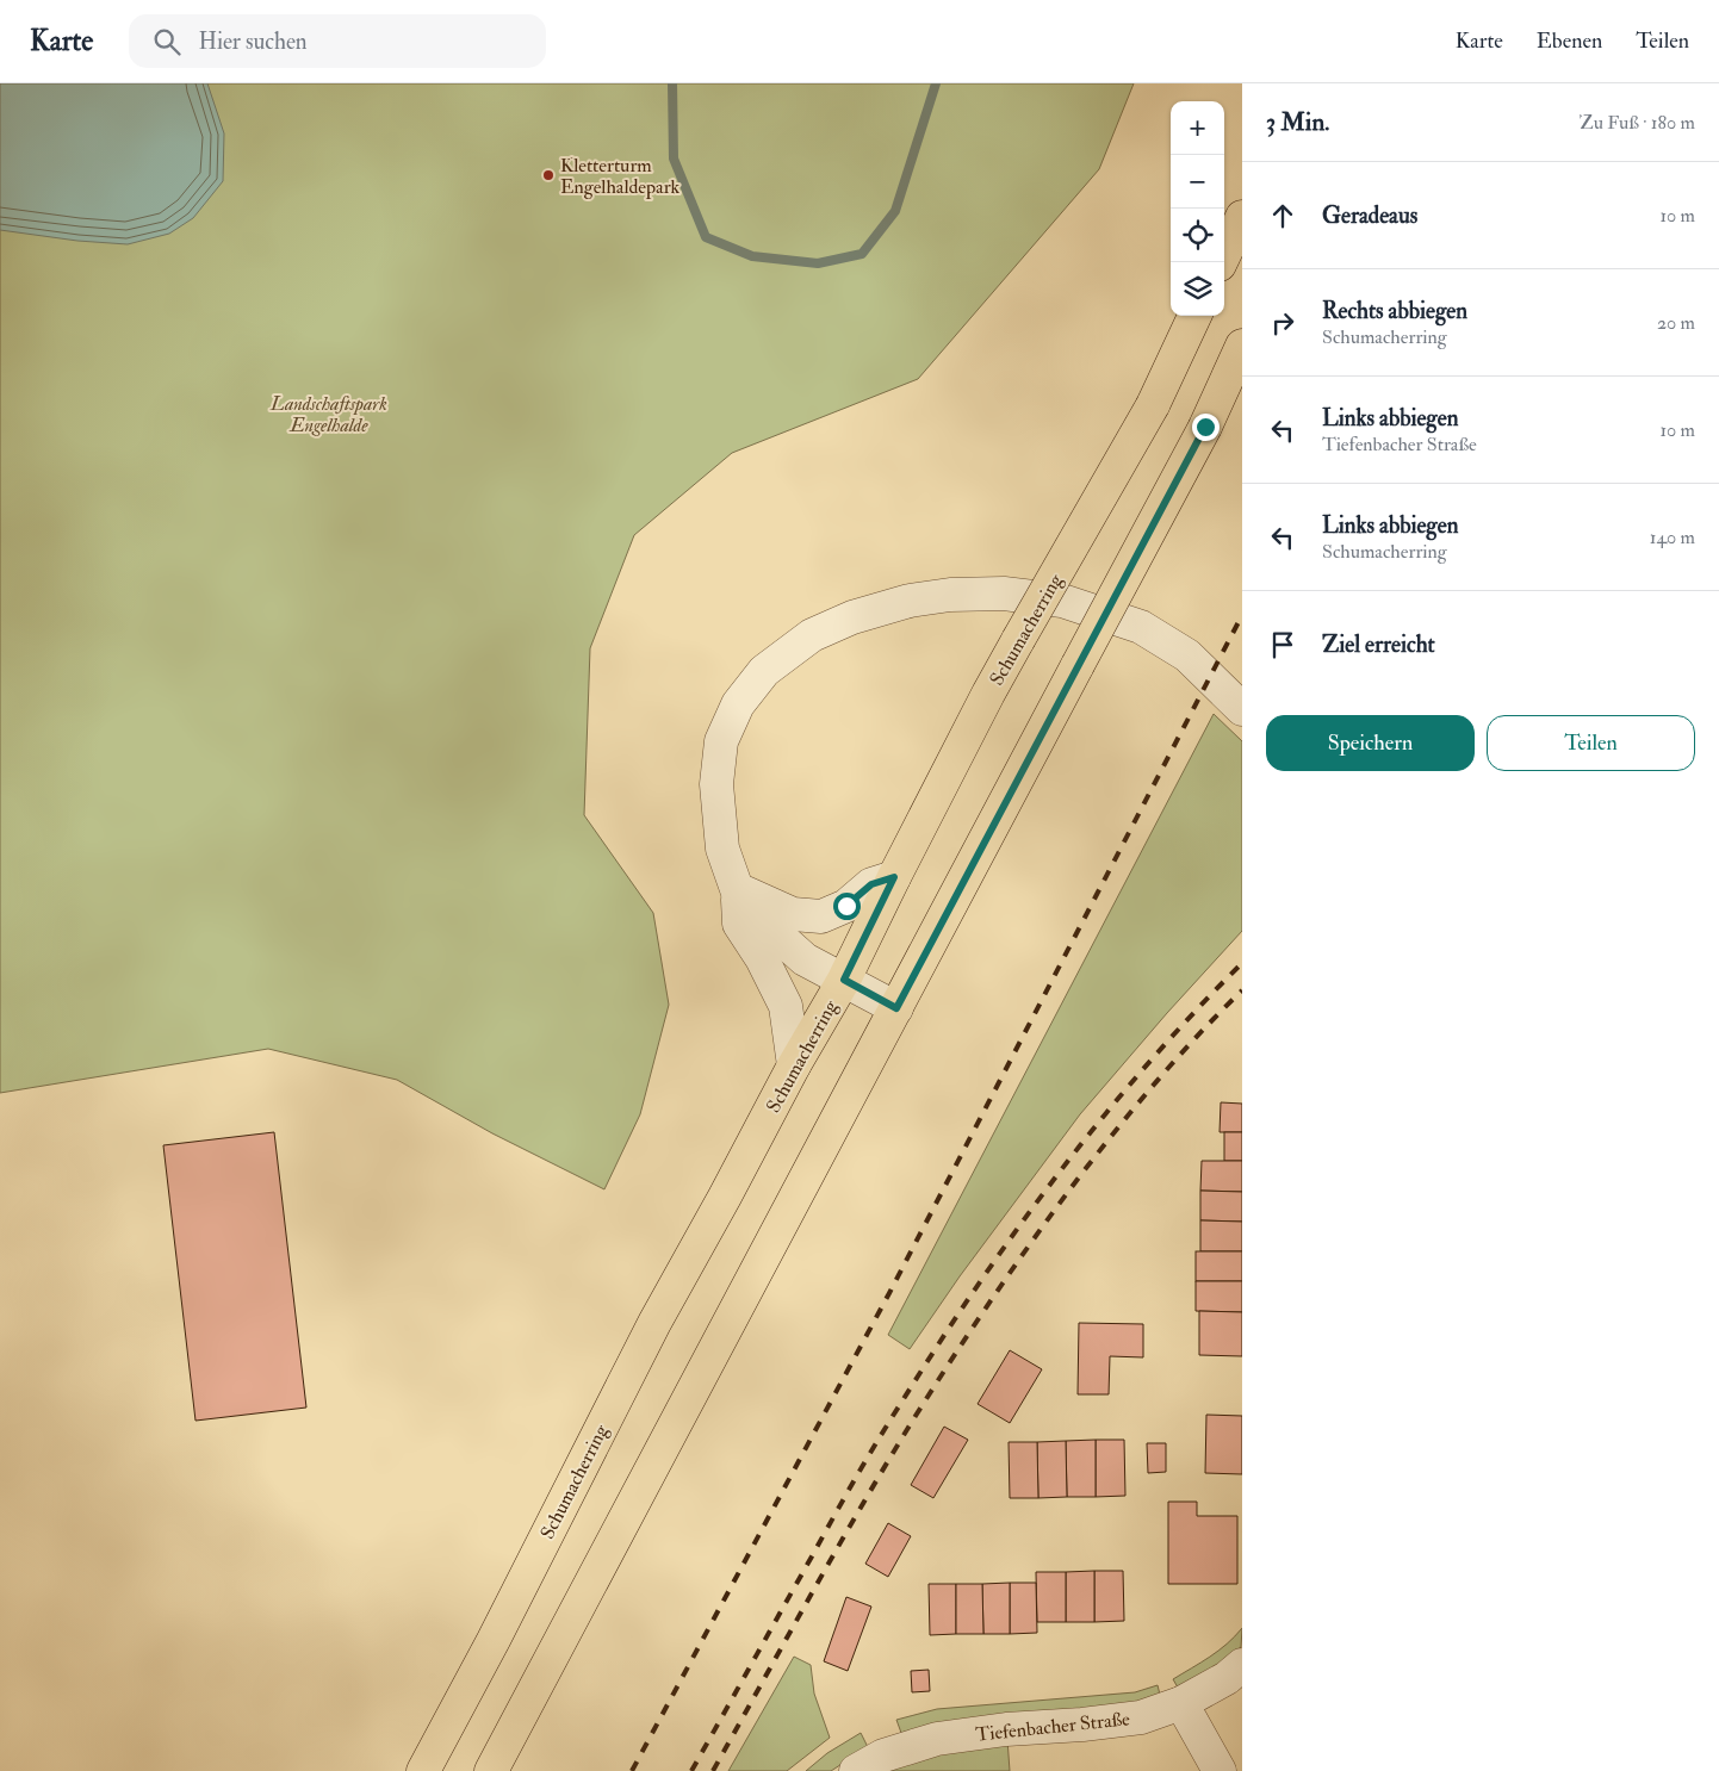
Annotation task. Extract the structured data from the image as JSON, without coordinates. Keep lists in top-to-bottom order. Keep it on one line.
{"streets":{"main road":["Schumacherring"],"street":["Tiefenbacher Straße"]},"parks":["Landschaftspark Engelhalde"],"places":["Kletterturm Engelhaldepark"],"page":{"header":"Karte","search":"Hier suchen","nav":["Karte","Ebenen","Teilen"],"heading":["3 Min.","Zu Fuß · 180 m"],"map_buttons":["+","−"],"list":[["Geradeaus","10 m"],["Rechts abbiegen","Schumacherring","20 m"],["Links abbiegen","Tiefenbacher Straße","10 m"],["Links abbiegen","Schumacherring","140 m"],"Ziel erreicht"],"buttons":["Speichern","Teilen"]}}
